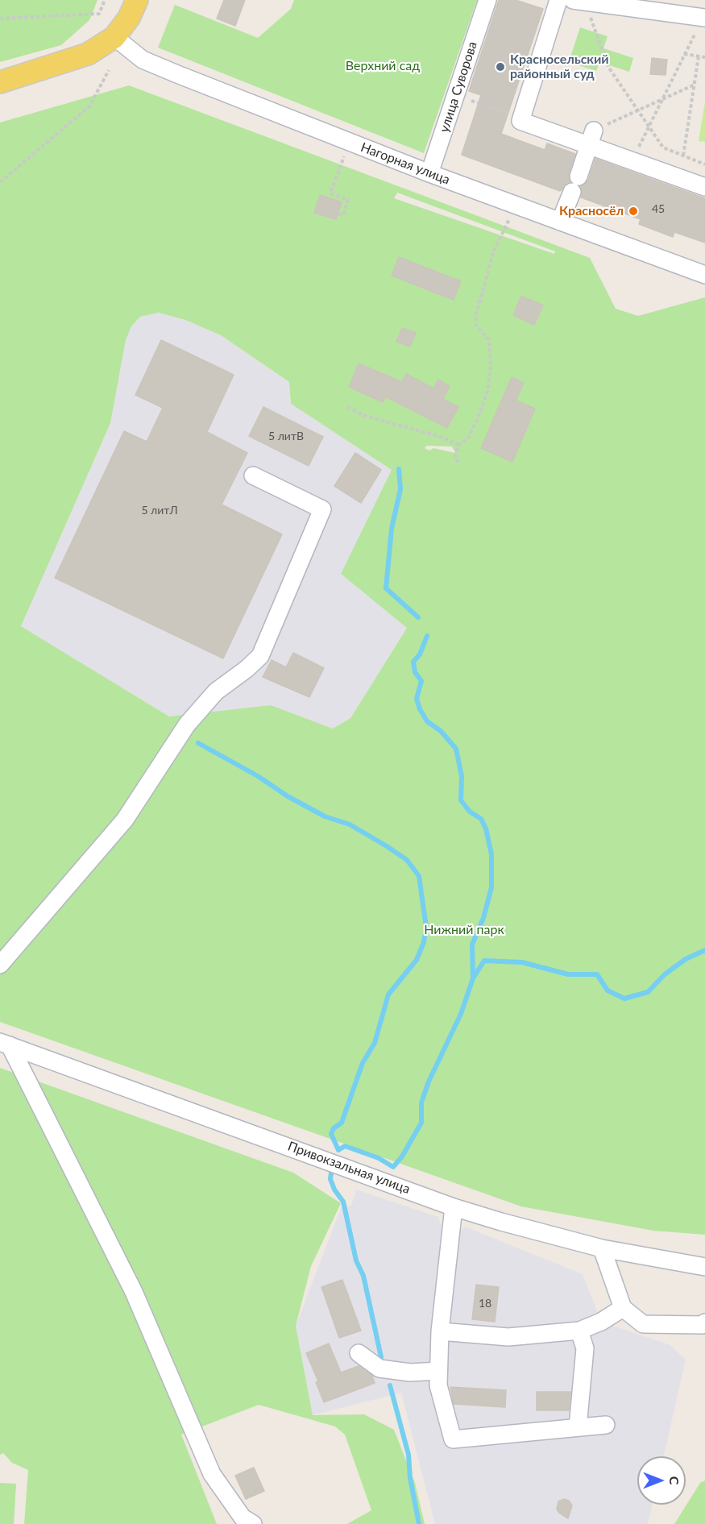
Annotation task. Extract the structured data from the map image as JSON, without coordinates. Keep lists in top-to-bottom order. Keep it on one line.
{"streets":{"street":["улица Суворова","Нагорная улица","Привокзальная улица"]},"crossings":[["улица Суворова","Нагорная улица"]],"parks":["Верхний сад","Нижний парк"],"places":["Красносельский районный суд","Красносёл"],"house_numbers":["45","5 литВ","5 литЛ","18"],"north":"right"}
